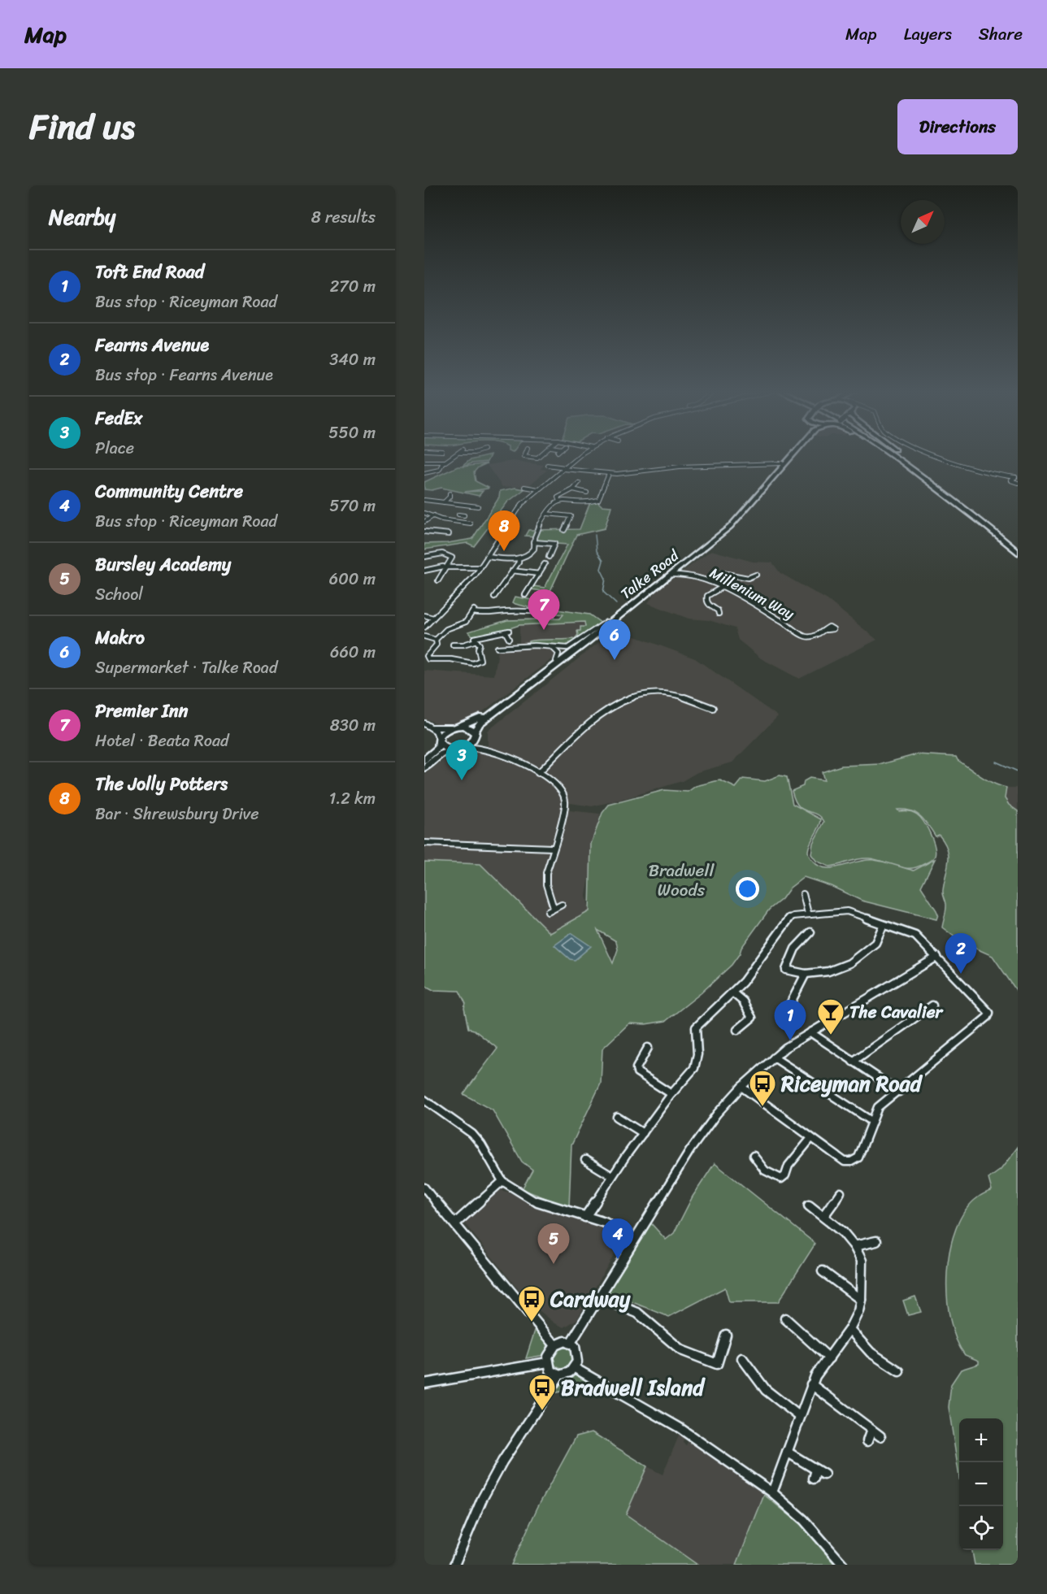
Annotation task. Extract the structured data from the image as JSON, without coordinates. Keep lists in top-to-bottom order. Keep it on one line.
{"streets":{"highway":["Talke Road"],"street":["Millenium Way"]},"crossings":[["Talke Road","Millenium Way"]],"parks":["Bradwell Woods"],"places":{"bar":["The Cavalier"],"bus stop":["Riceyman Road","Cardway","Bradwell Island"]},"north":"top right","page":{"header":"Map","nav":["Map","Layers","Share"],"title":"Find us","buttons":"Directions","heading":["Nearby","8 results"],"list":[{"mark":"1","name":"Toft End Road","note":"Bus stop · Riceyman Road","value":"270 m"},{"mark":"2","name":"Fearns Avenue","note":"Bus stop · Fearns Avenue","value":"340 m"},{"mark":"3","name":"FedEx","note":"Place","value":"550 m"},{"mark":"4","name":"Community Centre","note":"Bus stop · Riceyman Road","value":"570 m"},{"mark":"5","name":"Bursley Academy","note":"School","value":"600 m"},{"mark":"6","name":"Makro","note":"Supermarket · Talke Road","value":"660 m"},{"mark":"7","name":"Premier Inn","note":"Hotel · Beata Road","value":"830 m"},{"mark":"8","name":"The Jolly Potters","note":"Bar · Shrewsbury Drive","value":"1.2 km"}],"pins":["8","7","6","3","2","1","4","5"],"map_buttons":["+","−"]}}
